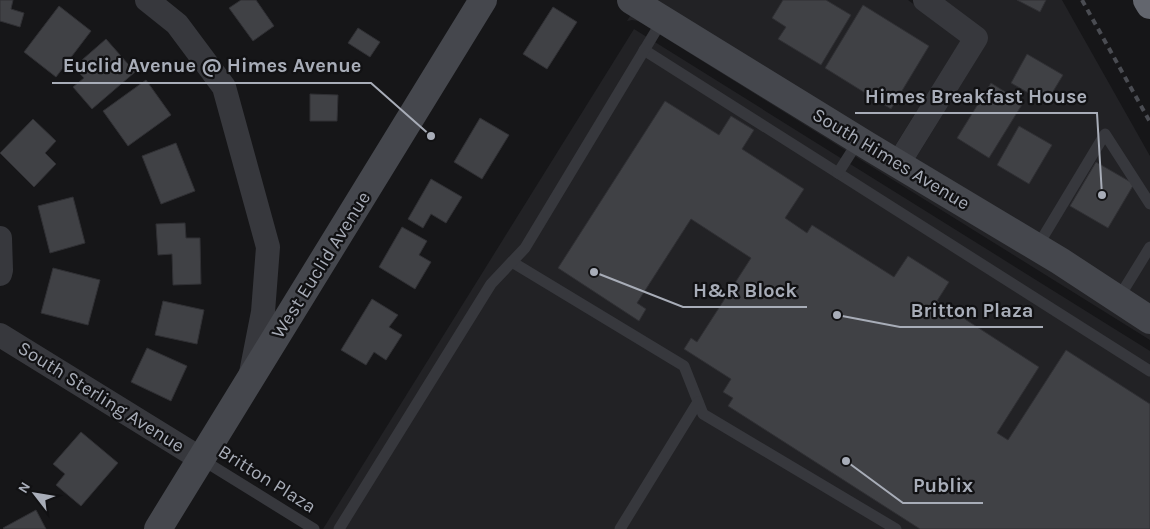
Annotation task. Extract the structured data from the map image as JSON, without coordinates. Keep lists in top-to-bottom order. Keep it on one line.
{"streets":{"street":["South Himes Avenue","West Euclid Avenue","South Sterling Avenue"],"lane":["Britton Plaza"]},"crossings":[["West Euclid Avenue","South Sterling Avenue"],["West Euclid Avenue","Britton Plaza"],["South Sterling Avenue","Britton Plaza"]],"places":["Euclid Avenue @ Himes Avenue","Himes Breakfast House","H&R Block","Britton Plaza","Publix"],"north":"top left"}
